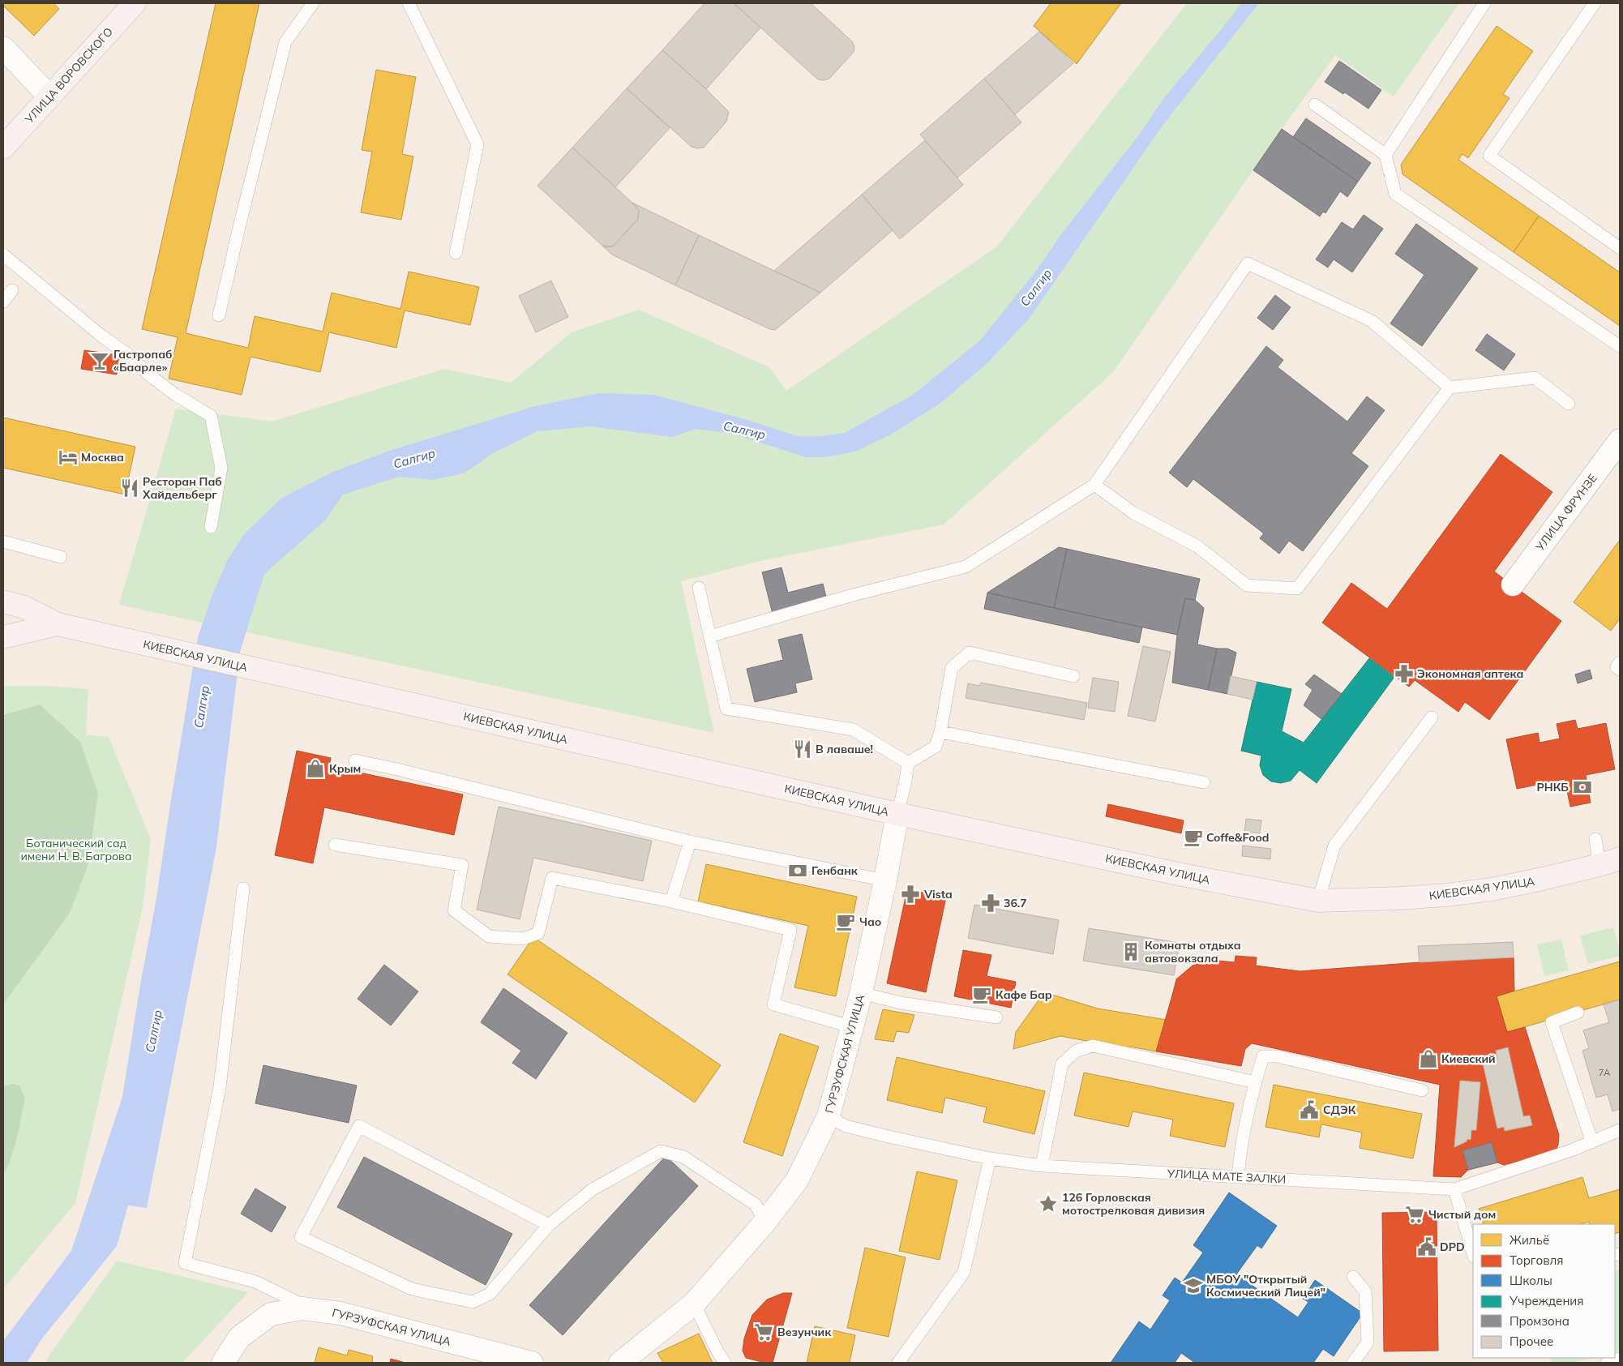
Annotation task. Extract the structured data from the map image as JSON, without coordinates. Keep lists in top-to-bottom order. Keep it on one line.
{"streets":{"main road":["УЛИЦА ВОРОВСКОГО","УЛИЦА ФРУНЗЕ","КИЕВСКАЯ УЛИЦА","ГУРЗУФСКАЯ УЛИЦА"],"lane":["УЛИЦА МАТЕ ЗАЛКИ"]},"crossings":[["КИЕВСКАЯ УЛИЦА","ГУРЗУФСКАЯ УЛИЦА"],["ГУРЗУФСКАЯ УЛИЦА","УЛИЦА МАТЕ ЗАЛКИ"]],"water":["Салгир"],"parks":["Ботанический сад имени Н. В. Багрова"],"places":{"bar":["Гастропаб «Баарле»"],"hotel":["Москва"],"restaurant":["Ресторан Паб Хайдельберг","В лаваше!"],"pharmacy":["Экономная аптека","Vista","36.7"],"shop":["Крым","Киевский"],"bank":["РНКБ","Генбанк"],"cafe":["Coffe&Food","Чао","Кафе Бар"],"building":["Комнаты отдыха автовокзала"],"public building":["СДЭК","DPD"],"place":["126 Горловская мотострелковая дивизия"],"supermarket":["Чистый дом","Везунчик"],"school or university":["МБОУ \"Открытый Космический Лицей\""]},"house_numbers":["7А"],"legend":["Жильё","Торговля","Школы","Учреждения","Промзона","Прочее"]}
